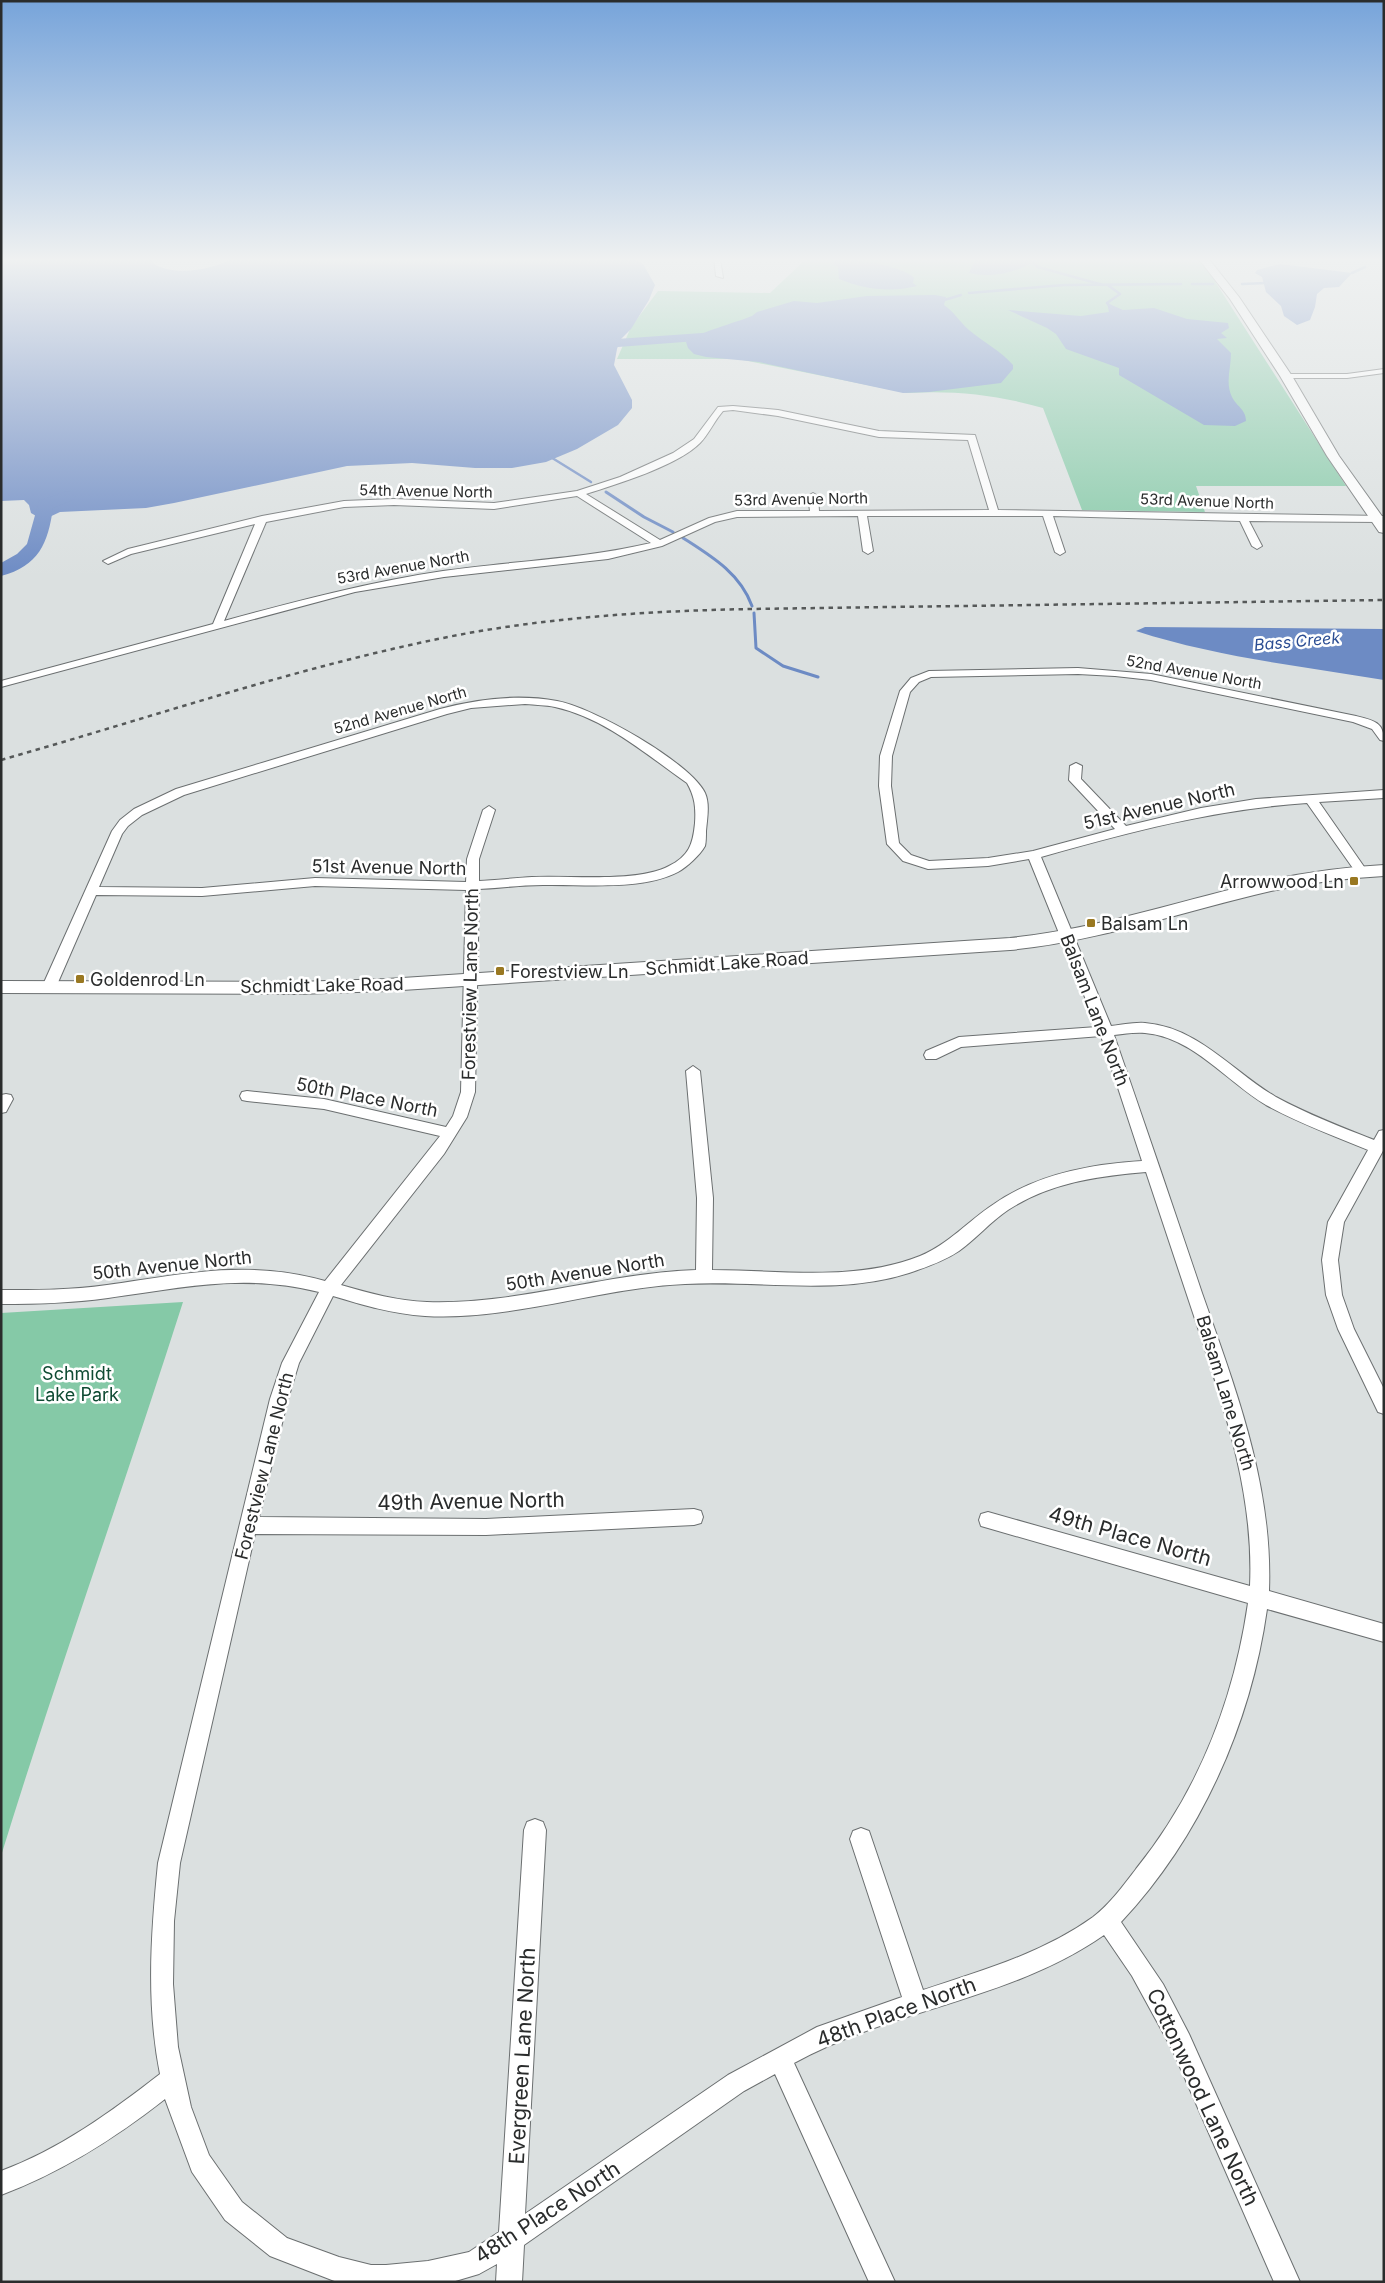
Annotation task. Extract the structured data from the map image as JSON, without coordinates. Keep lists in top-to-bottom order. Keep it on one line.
{"streets":{"street":["54th Avenue North","53rd Avenue North","52nd Avenue North","51st Avenue North","Schmidt Lake Road","Forestview Lane North","Balsam Lane North","50th Place North","50th Avenue North","49th Avenue North","49th Place North","48th Place North","Evergreen Lane North","Cottonwood Lane North"]},"crossings":[["54th Avenue North","53rd Avenue North"],["52nd Avenue North","51st Avenue North"],["52nd Avenue North","Schmidt Lake Road"],["51st Avenue North","Forestview Lane North"],["51st Avenue North","Balsam Lane North"],["Schmidt Lake Road","Forestview Lane North"],["Schmidt Lake Road","Balsam Lane North"],["Forestview Lane North","50th Place North"],["Forestview Lane North","50th Avenue North"],["Forestview Lane North","49th Avenue North"],["Forestview Lane North","48th Place North"],["Balsam Lane North","50th Avenue North"],["Balsam Lane North","49th Place North"],["Balsam Lane North","48th Place North"],["Balsam Lane North","Cottonwood Lane North"],["48th Place North","Evergreen Lane North"],["48th Place North","Cottonwood Lane North"]],"water":["Bass Creek"],"parks":["Schmidt Lake Park"],"places":{"transit":["Arrowwood Ln","Balsam Ln","Forestview Ln","Goldenrod Ln"]}}
